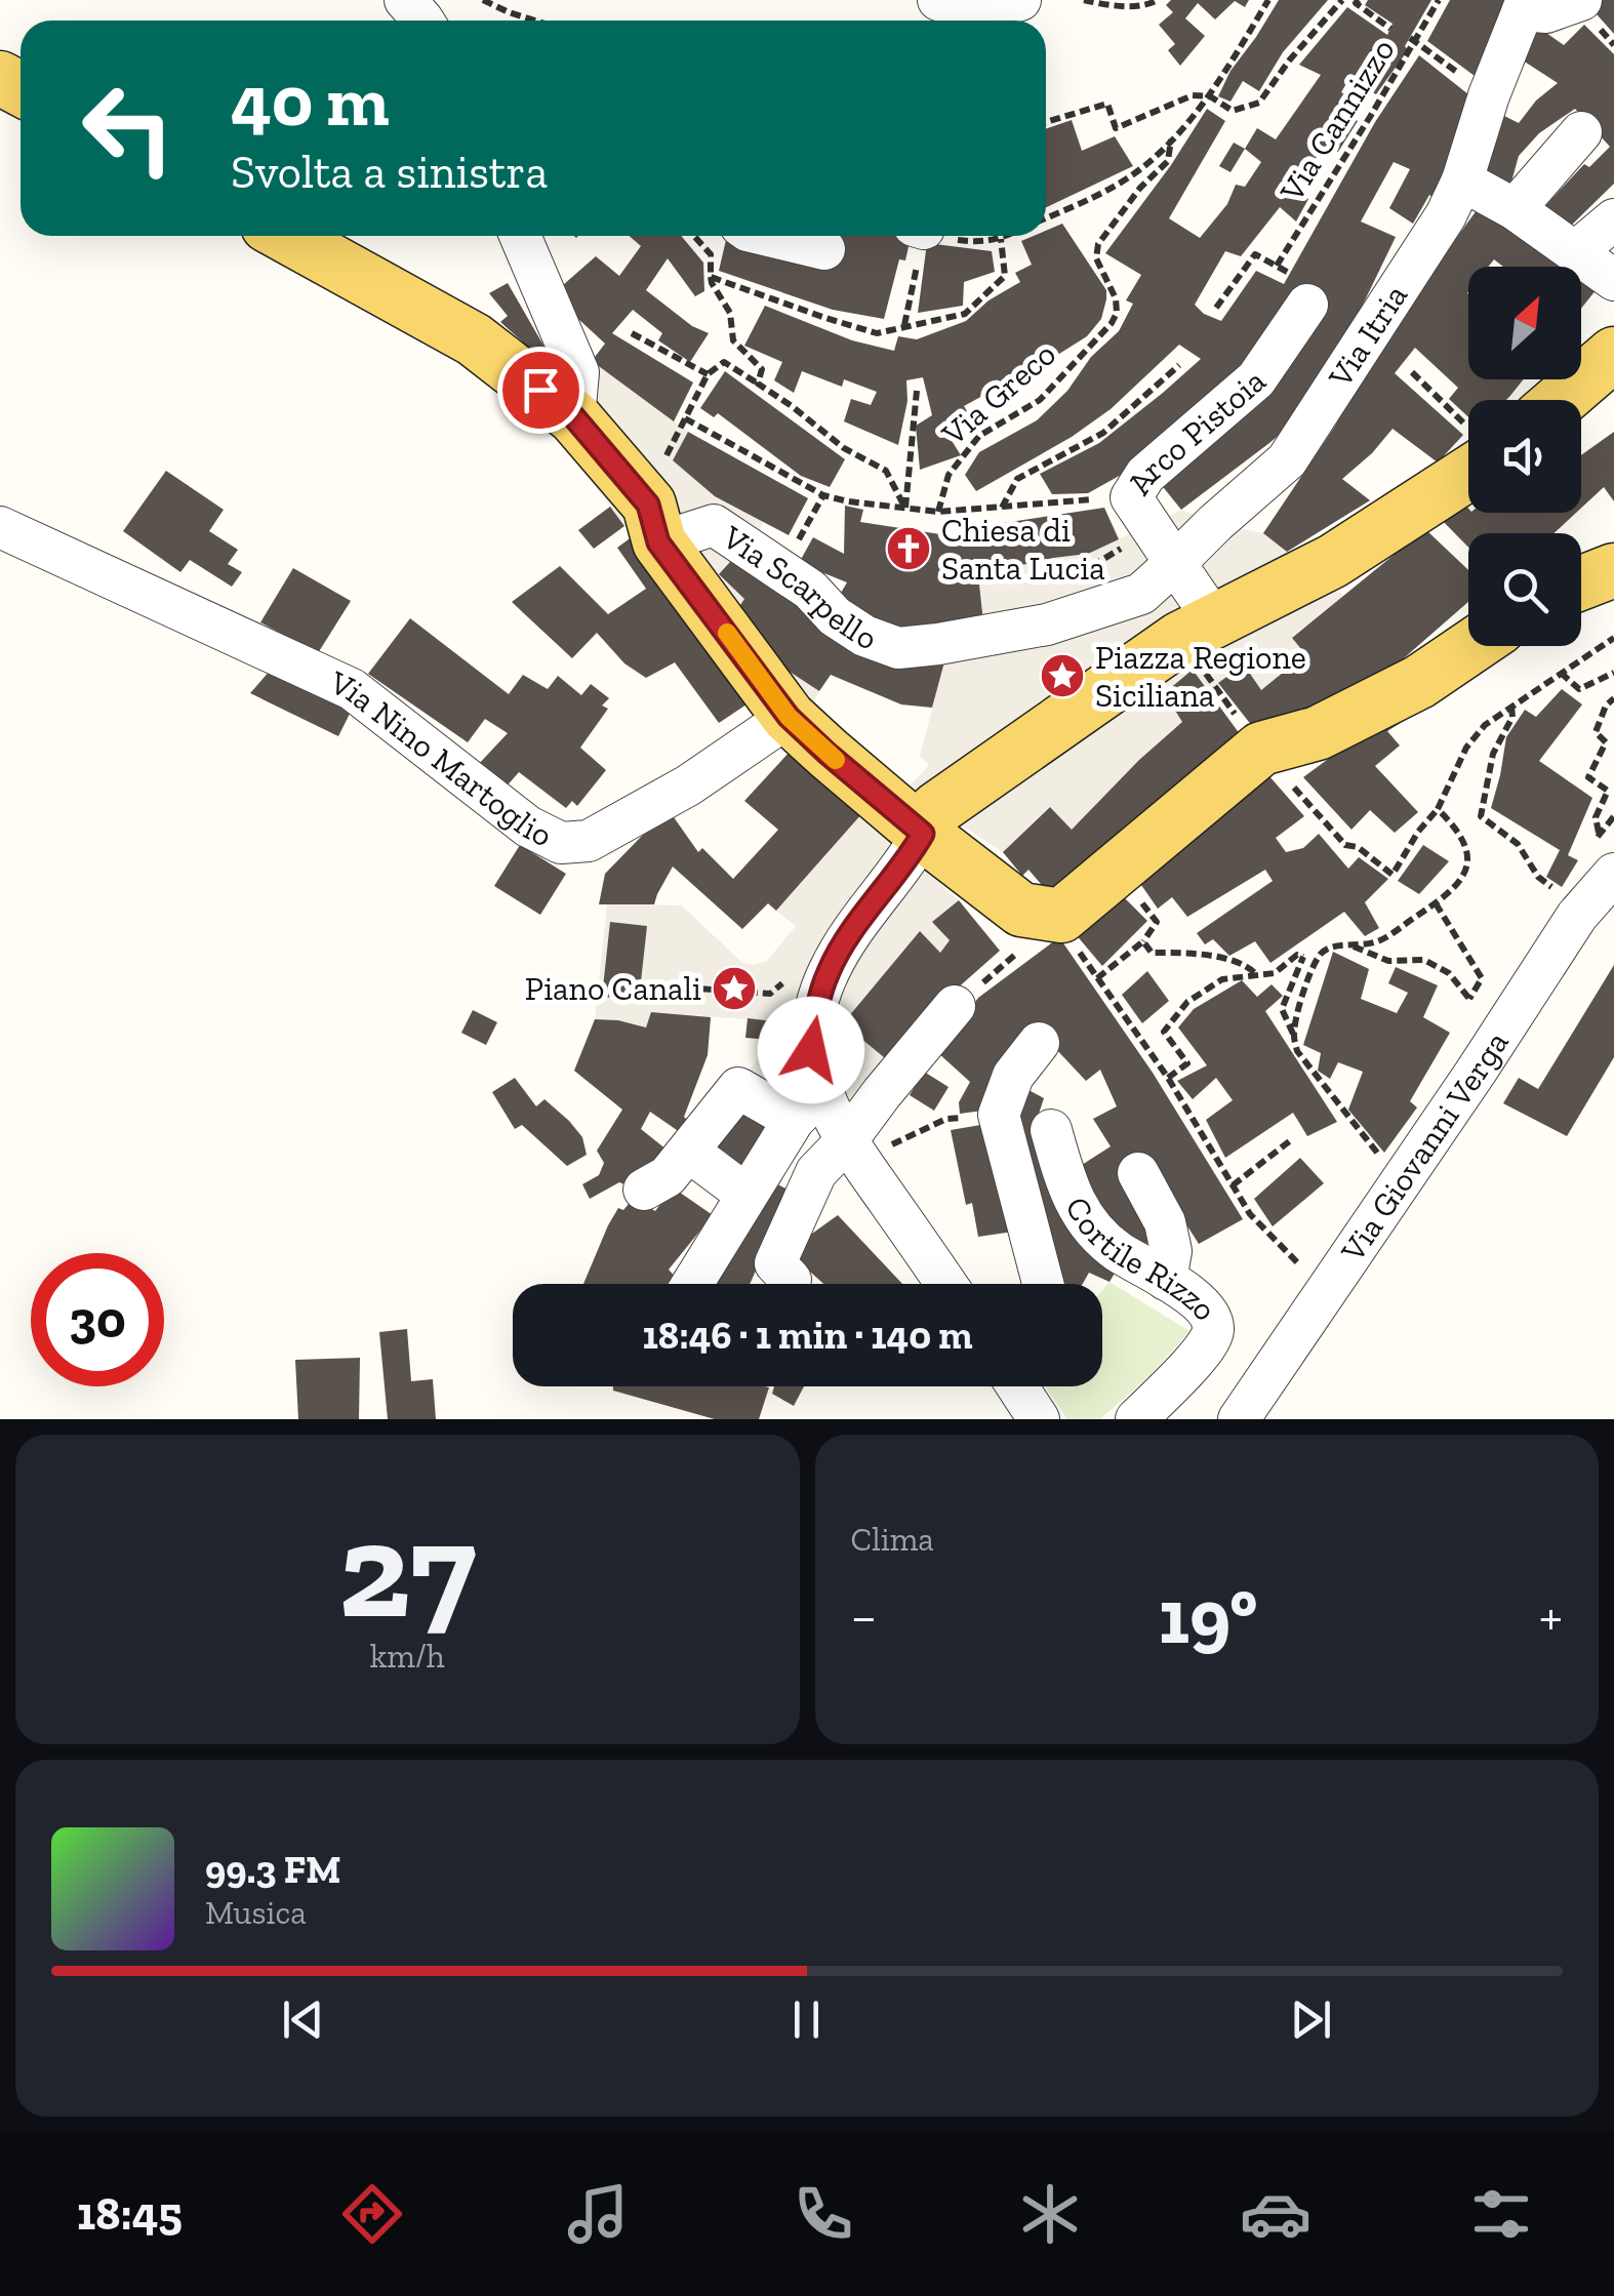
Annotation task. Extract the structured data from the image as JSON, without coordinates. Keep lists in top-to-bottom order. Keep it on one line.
{"streets":{"street":["Via Itria","Arco Pistoia","Via Scarpello","Via Nino Martoglio","Via Giovanni Verga","Cortile Rizzo"],"path":["Via Cannizzo","Via Greco"]},"crossings":[["Via Itria","Arco Pistoia"],["Via Itria","Via Scarpello"],["Arco Pistoia","Via Scarpello"]],"places":{"church":["Chiesa di Santa Lucia"],"place":["Piazza Regione Siciliana","Piano Canali"]},"north":"top right","page":{"turn":["40 m","Svolta a sinistra"],"limit":"30","trip":"18:46 · 1 min · 140 m","tile":[["27","km/h"],"Clima"],"heat":["−","19°","+"],"song":["99.3 FM","Musica"],"tabs":"18:45"}}
